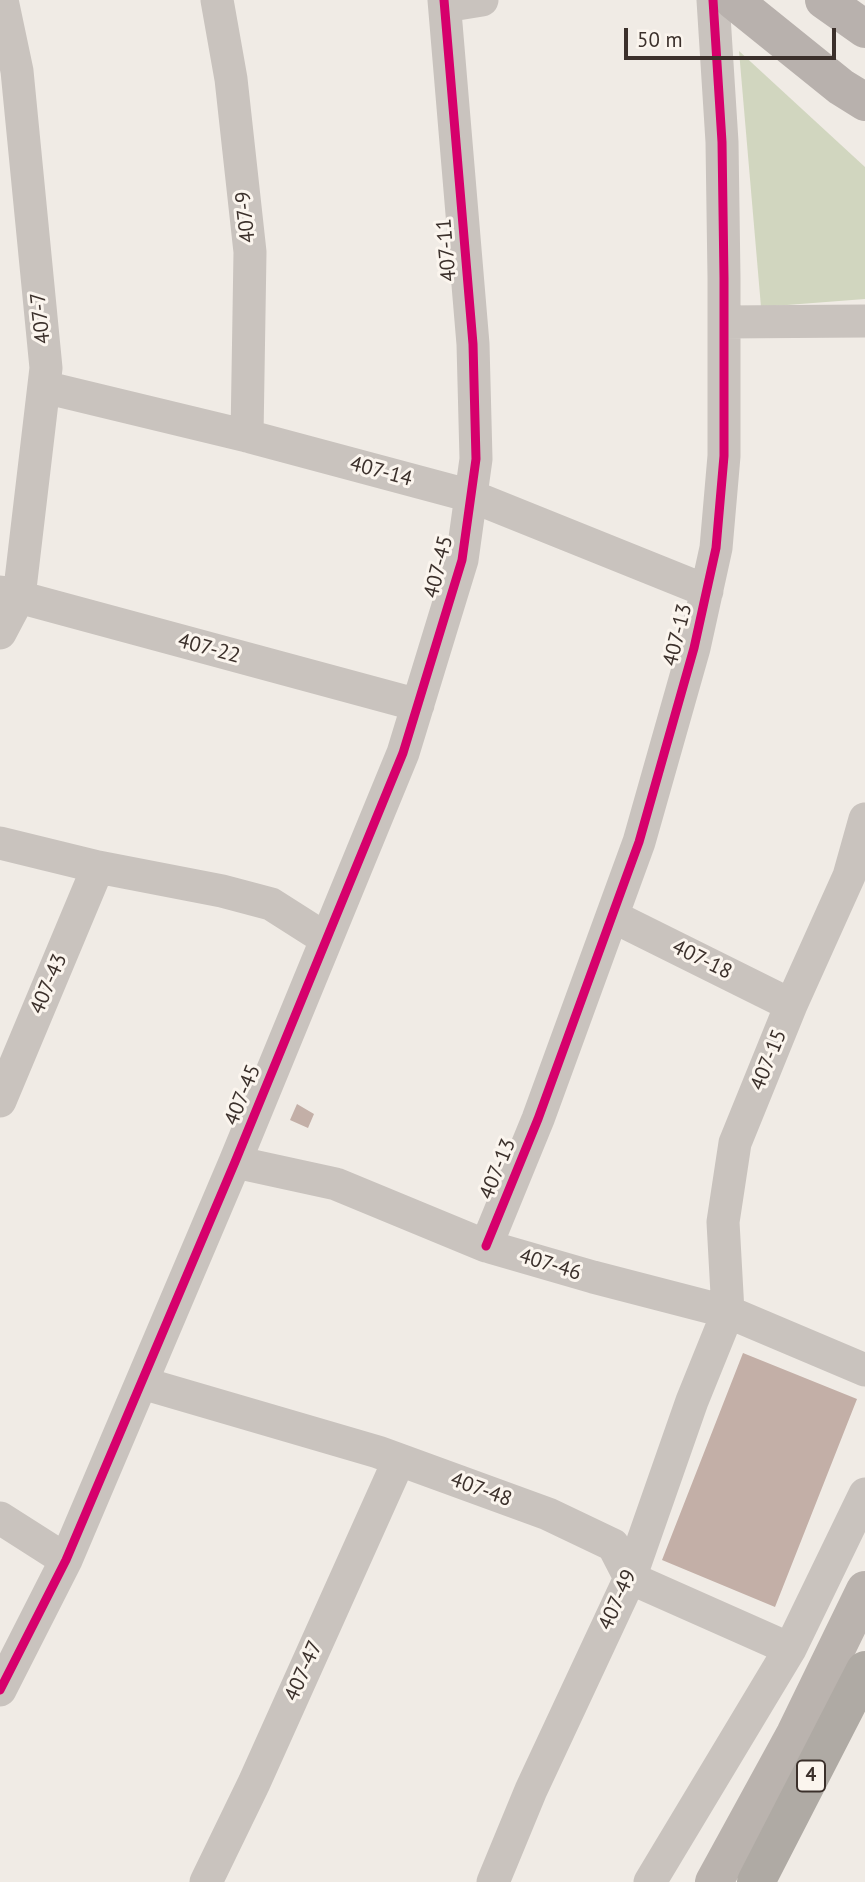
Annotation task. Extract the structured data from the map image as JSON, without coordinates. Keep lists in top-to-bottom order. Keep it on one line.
{"streets":{"highway":["4"],"street":["407-9","407-11","407-7","407-14","407-45","407-13","407-22","407-18","407-43","407-15","407-46","407-48","407-49","407-47"]},"crossings":[["407-9","407-14"],["407-11","407-14"],["407-11","407-45"],["407-7","407-14"],["407-7","407-22"],["407-14","407-45"],["407-14","407-13"],["407-45","407-22"],["407-45","407-46"],["407-45","407-48"],["407-13","407-18"],["407-13","407-46"],["407-18","407-15"],["407-15","407-46"],["407-15","407-49"],["407-46","407-49"],["407-48","407-49"],["407-48","407-47"]],"scale_bar":"50 m"}
